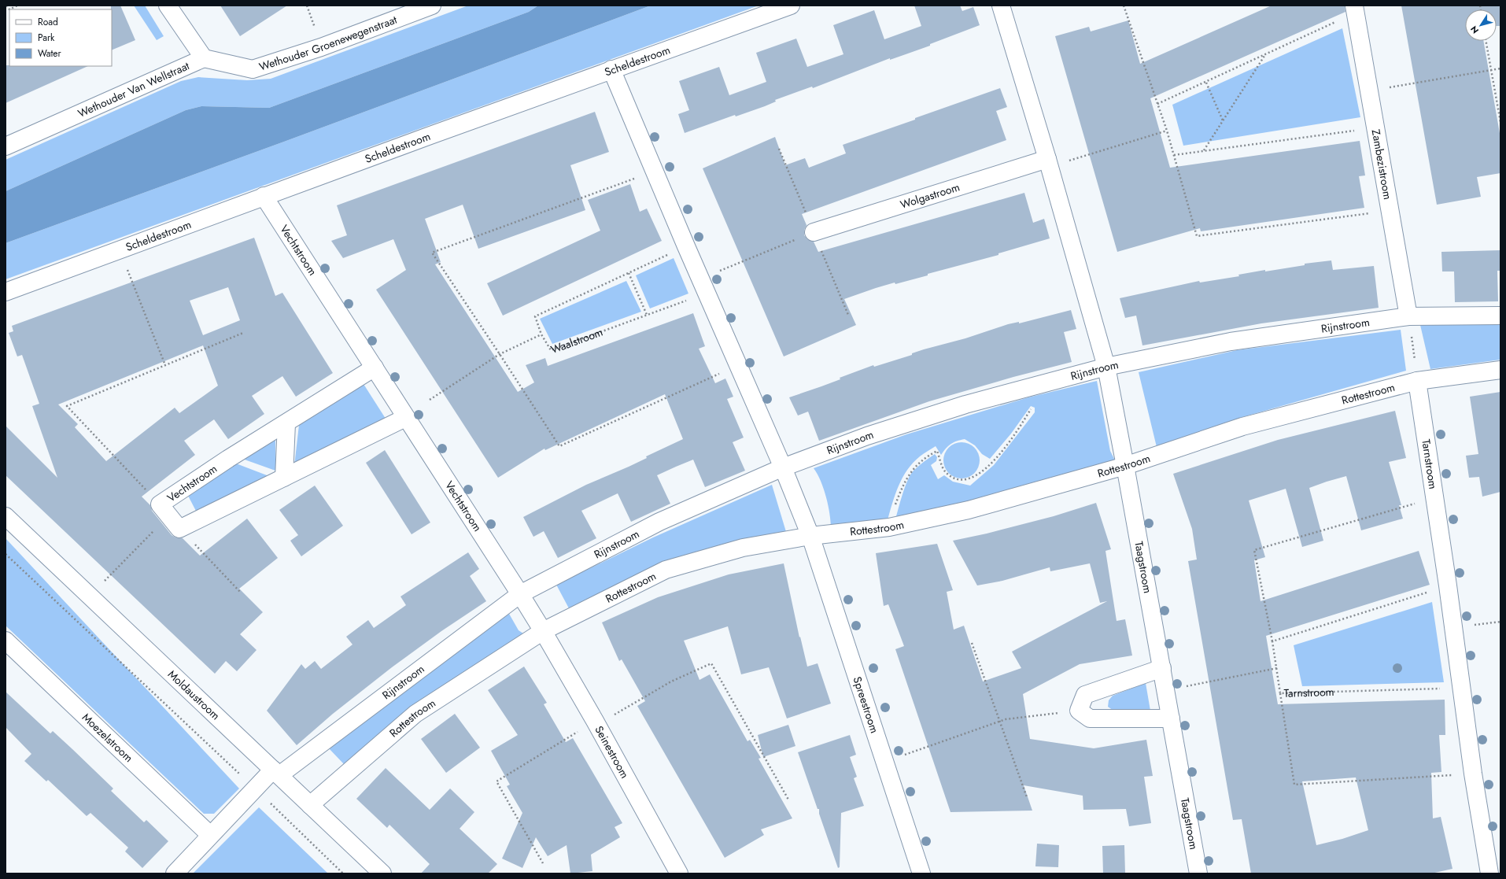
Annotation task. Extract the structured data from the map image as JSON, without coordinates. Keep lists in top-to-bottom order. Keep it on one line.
{"streets":{"street":["Wethouder Groenewegenstraat","Scheldestroom","Wethouder Van Wellstraat","Zambezistroom","Wolgastroom","Vechtstroom","Rijnstroom","Rottestroom","Tarnstroom","Taagstroom","Moldaustroom","Spreestroom","Moezelstroom","Seinestroom"],"path":["Waalstroom"]},"crossings":[["Wethouder Groenewegenstraat","Wethouder Van Wellstraat"],["Scheldestroom","Vechtstroom"],["Zambezistroom","Rijnstroom"],["Wolgastroom","Waalstroom"],["Vechtstroom","Rijnstroom"],["Vechtstroom","Rottestroom"],["Vechtstroom","Seinestroom"],["Rijnstroom","Taagstroom"],["Rijnstroom","Moldaustroom"],["Rijnstroom","Spreestroom"],["Rottestroom","Tarnstroom"],["Rottestroom","Taagstroom"],["Rottestroom","Moldaustroom"],["Rottestroom","Spreestroom"],["Rottestroom","Seinestroom"]],"legend":["Road","Park","Water"],"north":"bottom left"}
